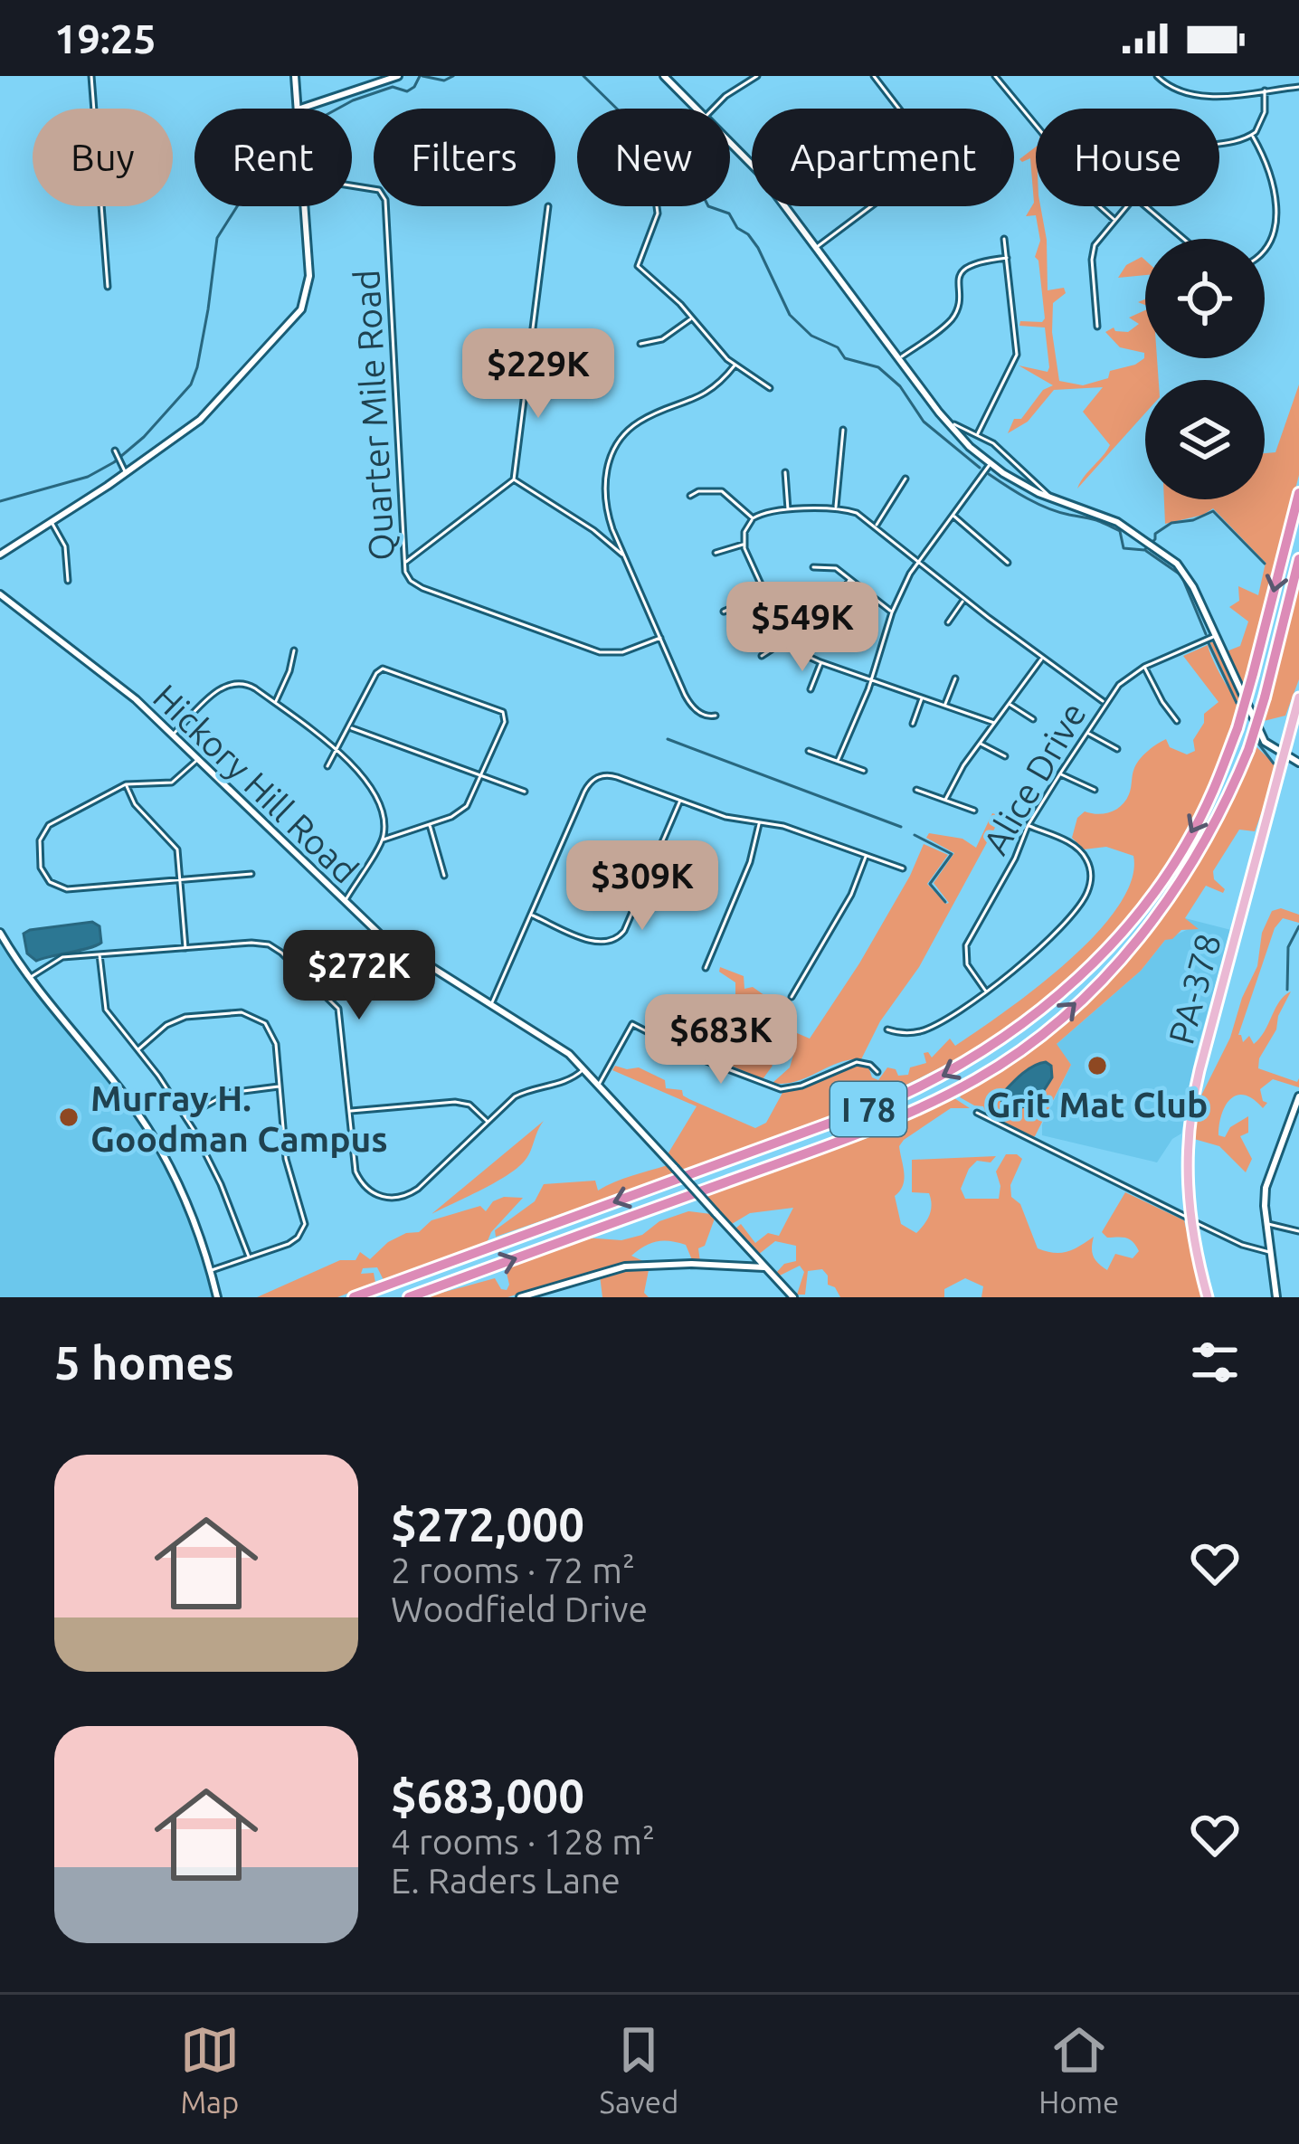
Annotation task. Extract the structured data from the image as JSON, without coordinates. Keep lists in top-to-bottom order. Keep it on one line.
{"streets":{"highway":["I 78"],"main road":["PA-378"],"street":["Quarter Mile Road","Alice Drive","Hickory Hill Road"]},"places":["Grit Mat Club","Murray H. Goodman Campus"],"page":{"status":"19:25","chip":["Buy","Rent","Filters","New","Apartment","House"],"price":["$229K","$549K","$309K","$272K","$683K"],"heading":"5 homes","list":[{"name":"$272,000","note":"2 rooms · 72 m² · Woodfield Drive"},{"name":"$683,000","note":"4 rooms · 128 m² · E. Raders Lane"}],"tabs":["Map","Saved","Home"]}}
